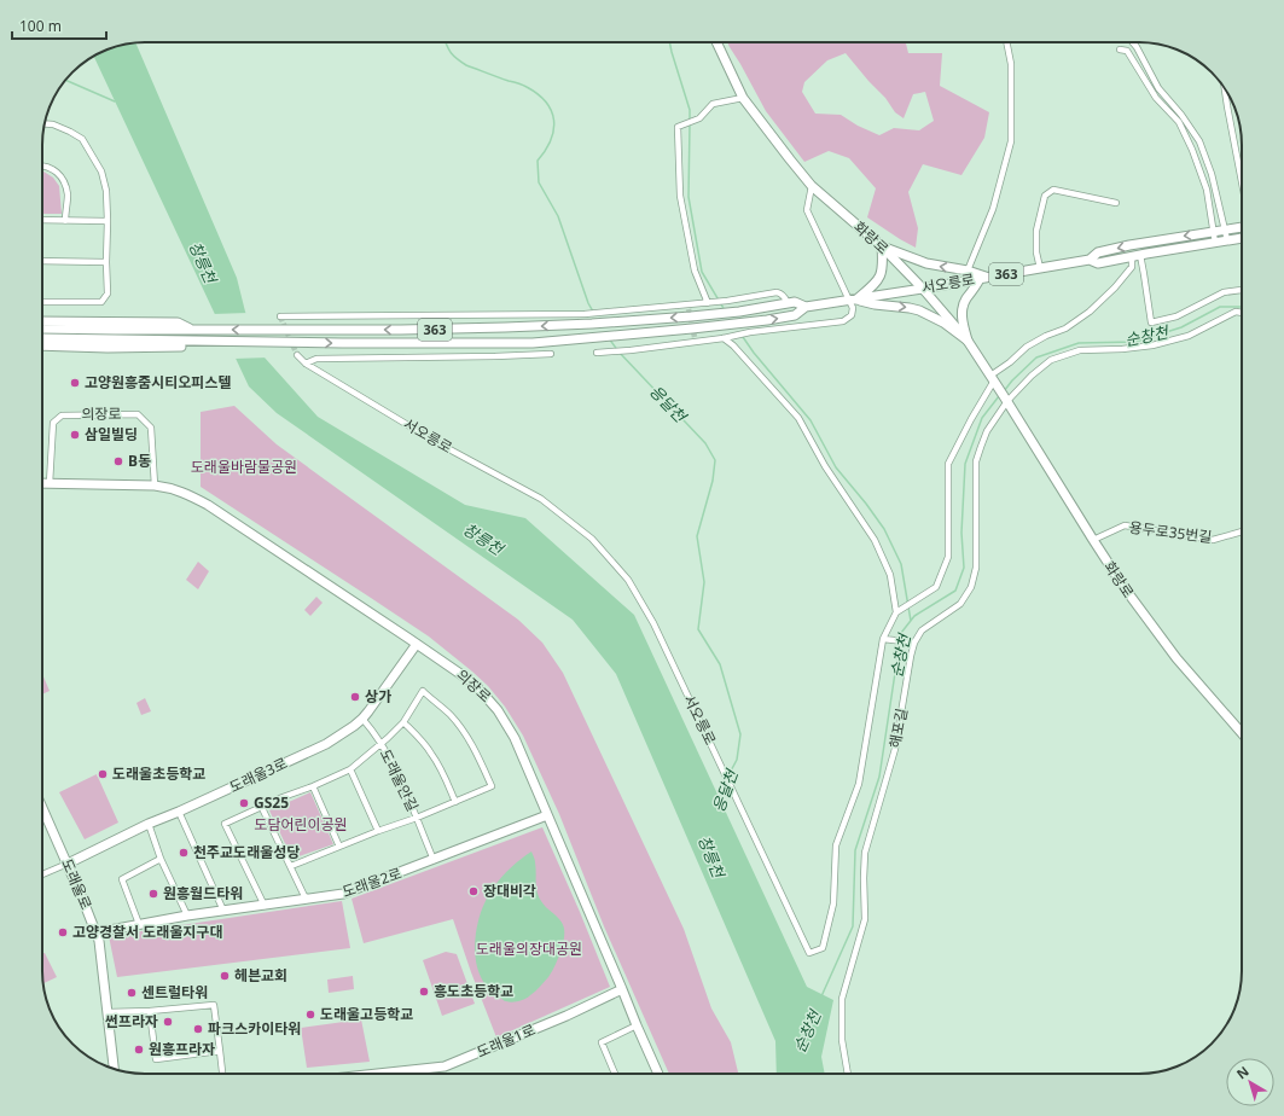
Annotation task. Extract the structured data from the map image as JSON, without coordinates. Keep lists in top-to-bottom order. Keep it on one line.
{"streets":{"main road":["화랑로","363","서오릉로","의장로","도래울3로","도래울2로","도래울로","도래울1로"],"street":["용두로35번길","해포길","도래울안길"]},"crossings":[["화랑로","서오릉로"],["화랑로","용두로35번길"],["화랑로","해포길"],["의장로","도래울3로"],["의장로","도래울2로"],["의장로","도래울1로"],["도래울3로","도래울안길"],["도래울3로","도래울로"],["도래울안길","도래울2로"],["도래울2로","도래울로"]],"water":["창릉천","순창천","응달천"],"parks":["도래울바람물공원","도담어린이공원","도래울의장대공원"],"places":["고양원흥줌시티오피스텔","삼일빌딩","B동","상가","도래울초등학교","GS25","천주교도래울성당","장대비각","원흥월드타워","고양경찰서 도래울지구대","헤븐교회","흥도초등학교","센트럴타워","도래울고등학교","썬프라자","파크스카이타워","원흥프라자"],"scale_bar":"100 m","north":"top left"}
